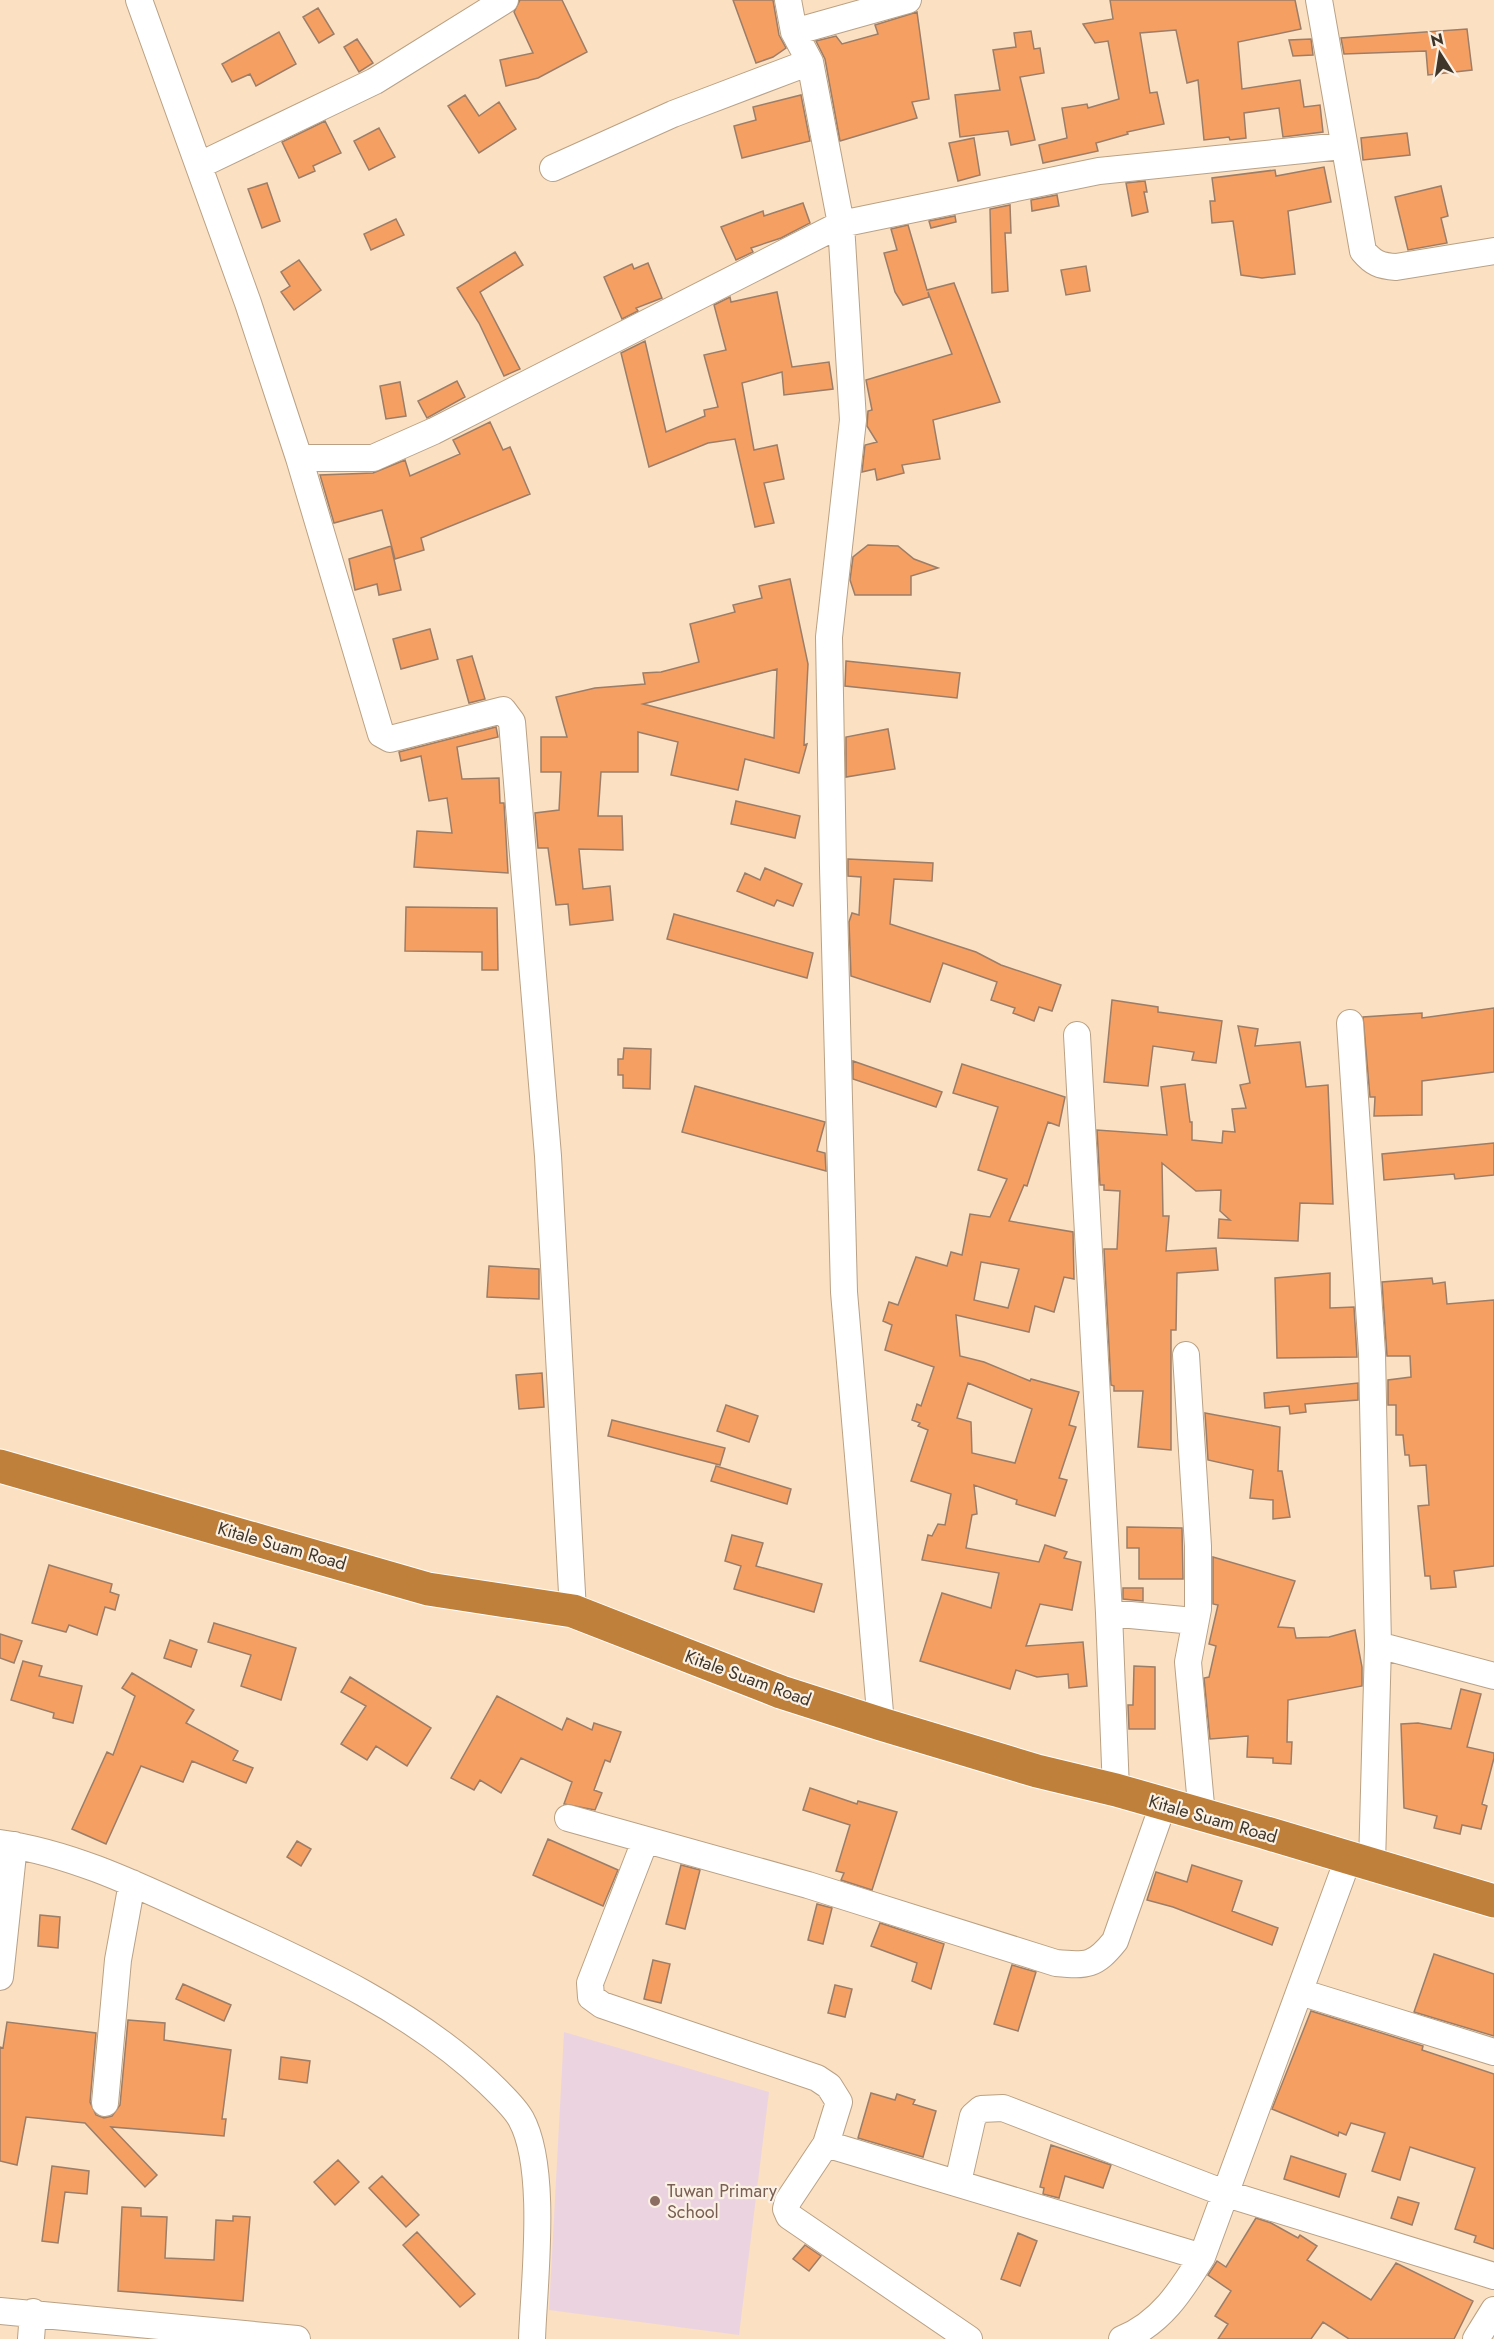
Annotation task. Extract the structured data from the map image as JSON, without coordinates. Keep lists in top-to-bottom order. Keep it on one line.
{"streets":{"highway":["Kitale Suam Road"]},"places":["Tuwan Primary School"],"north":"top"}
